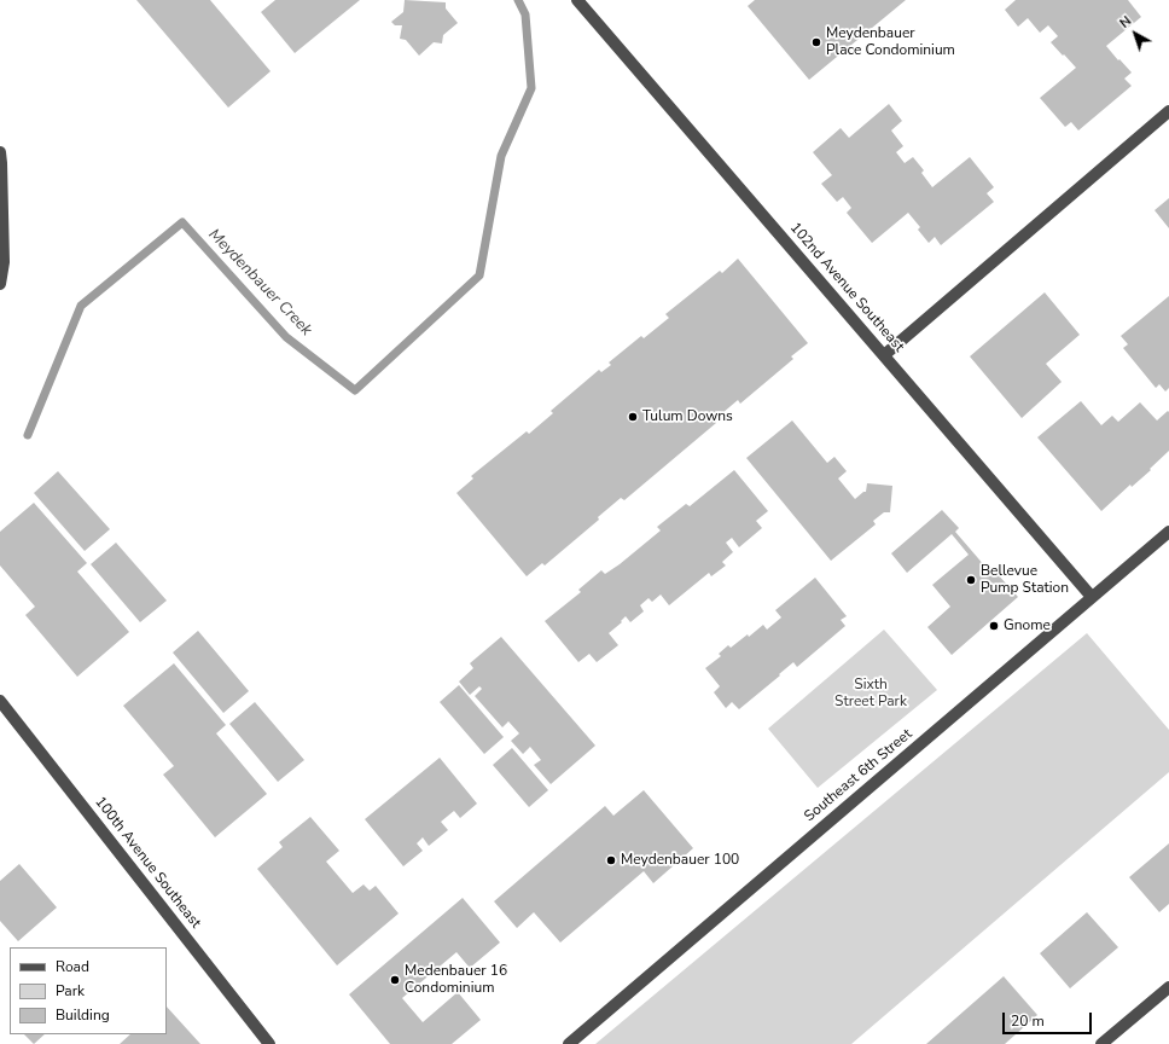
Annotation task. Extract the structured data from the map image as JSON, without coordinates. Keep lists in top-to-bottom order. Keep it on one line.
{"streets":{"street":["102nd Avenue Southeast","Southeast 6th Street","100th Avenue Southeast"]},"crossings":[["102nd Avenue Southeast","Southeast 6th Street"]],"water":["Meydenbauer Creek"],"parks":["Sixth Street Park"],"places":["Meydenbauer Place Condominium","Tulum Downs","Bellevue Pump Station","Gnome","Meydenbauer 100","Medenbauer 16 Condominium"],"legend":["Road","Park","Building"],"scale_bar":"20 m","north":"top left"}
